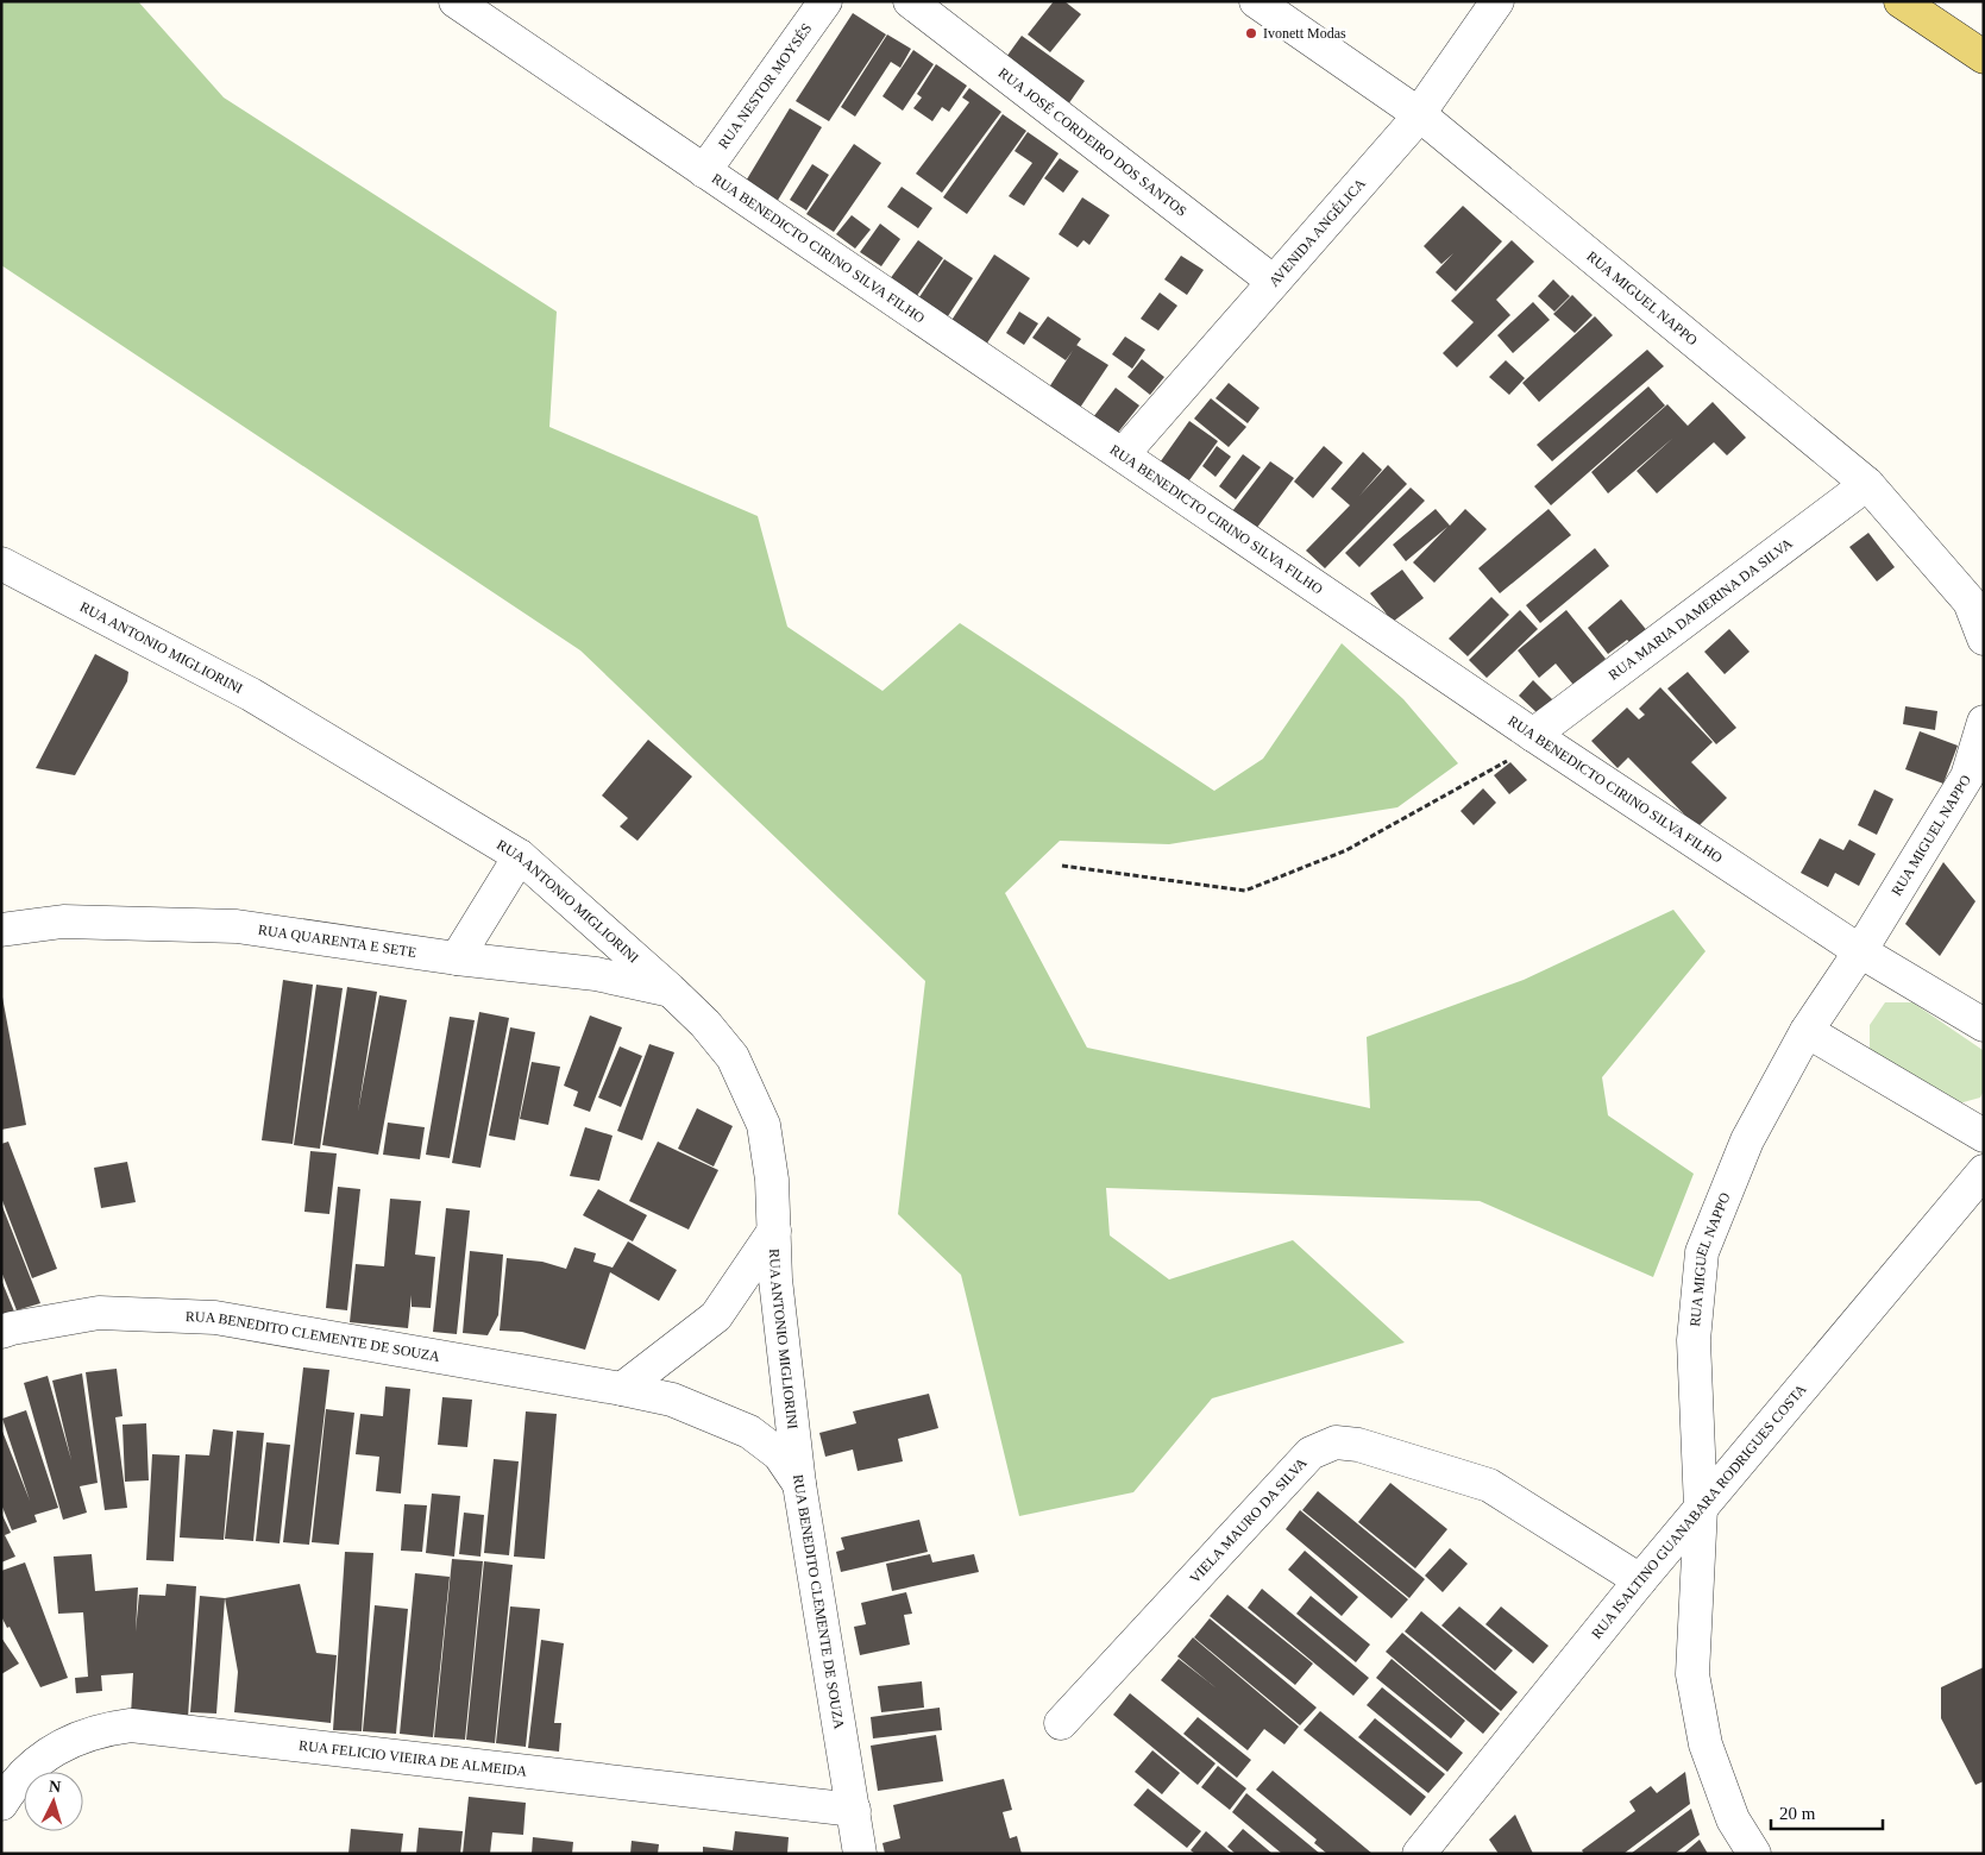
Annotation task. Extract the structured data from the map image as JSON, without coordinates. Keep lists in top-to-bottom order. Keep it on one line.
{"streets":{"street":["RUA NESTOR MOYSÉS","RUA JOSÉ CORDEIRO DOS SANTOS","AVENIDA ANGÉLICA","RUA BENEDICTO CIRINO SILVA FILHO","RUA MIGUEL NAPPO","RUA MARIA DAMERINA DA SILVA","RUA ANTONIO MIGLIORINI","RUA QUARENTA E SETE","RUA BENEDITO CLEMENTE DE SOUZA","RUA ISALTINO GUANABARA RODRIGUES COSTA","VIELA MAURO DA SILVA","RUA FELICIO VIEIRA DE ALMEIDA"]},"crossings":[["RUA NESTOR MOYSÉS","RUA BENEDICTO CIRINO SILVA FILHO"],["RUA JOSÉ CORDEIRO DOS SANTOS","AVENIDA ANGÉLICA"],["AVENIDA ANGÉLICA","RUA BENEDICTO CIRINO SILVA FILHO"],["AVENIDA ANGÉLICA","RUA MIGUEL NAPPO"],["RUA BENEDICTO CIRINO SILVA FILHO","RUA MIGUEL NAPPO"],["RUA BENEDICTO CIRINO SILVA FILHO","RUA MARIA DAMERINA DA SILVA"],["RUA MIGUEL NAPPO","RUA MARIA DAMERINA DA SILVA"],["RUA MIGUEL NAPPO","RUA ISALTINO GUANABARA RODRIGUES COSTA"],["RUA ANTONIO MIGLIORINI","RUA QUARENTA E SETE"],["RUA ANTONIO MIGLIORINI","RUA BENEDITO CLEMENTE DE SOUZA"],["RUA BENEDITO CLEMENTE DE SOUZA","RUA FELICIO VIEIRA DE ALMEIDA"],["RUA ISALTINO GUANABARA RODRIGUES COSTA","VIELA MAURO DA SILVA"]],"places":["Ivonett Modas"],"scale_bar":"20 m","north":"top"}
